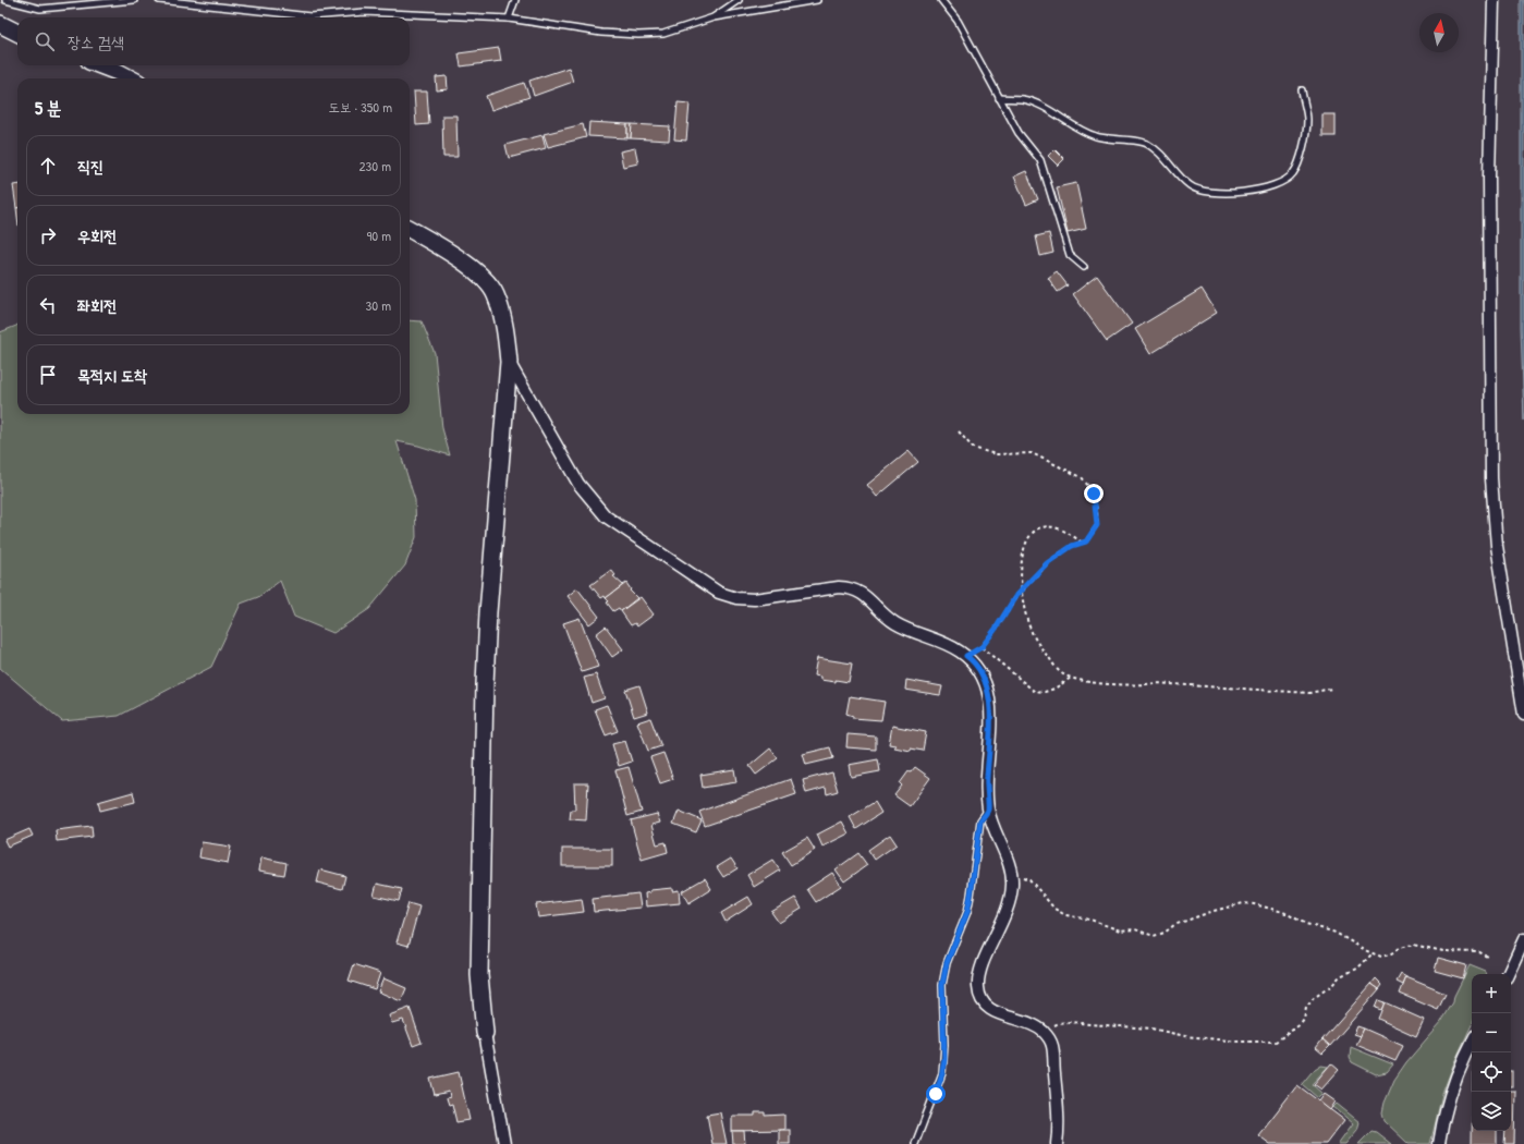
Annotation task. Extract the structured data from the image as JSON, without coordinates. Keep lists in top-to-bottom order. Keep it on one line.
{"north":"top","page":{"search":"장소 검색","heading":["5 분","도보 · 350 m"],"list":[["직진","230 m"],["우회전","90 m"],["좌회전","30 m"],"목적지 도착"],"map_buttons":["+","−"]}}
